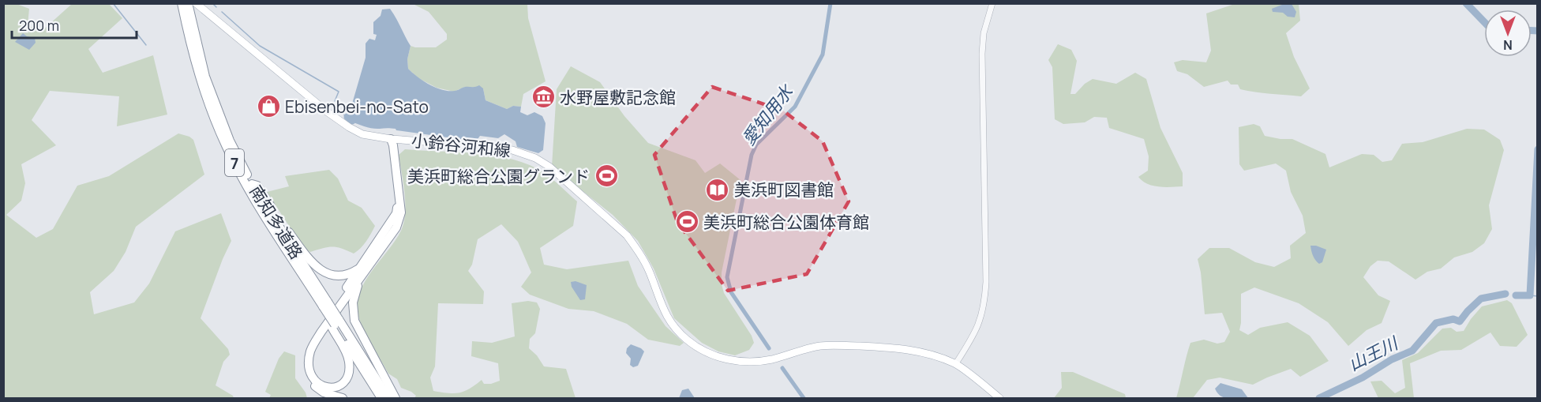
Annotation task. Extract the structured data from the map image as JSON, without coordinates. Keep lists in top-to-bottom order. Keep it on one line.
{"streets":{"highway":["7","南知多道路"],"main road":["小鈴谷河和線"]},"water":["愛知用水","山王川"],"places":{"museum":["水野屋敷記念館"],"shop":["Ebisenbei-no-Sato"],"sports":["美浜町総合公園グランド","美浜町総合公園体育館"],"library":["美浜町図書館"]},"scale_bar":"200 m","north":"bottom"}
